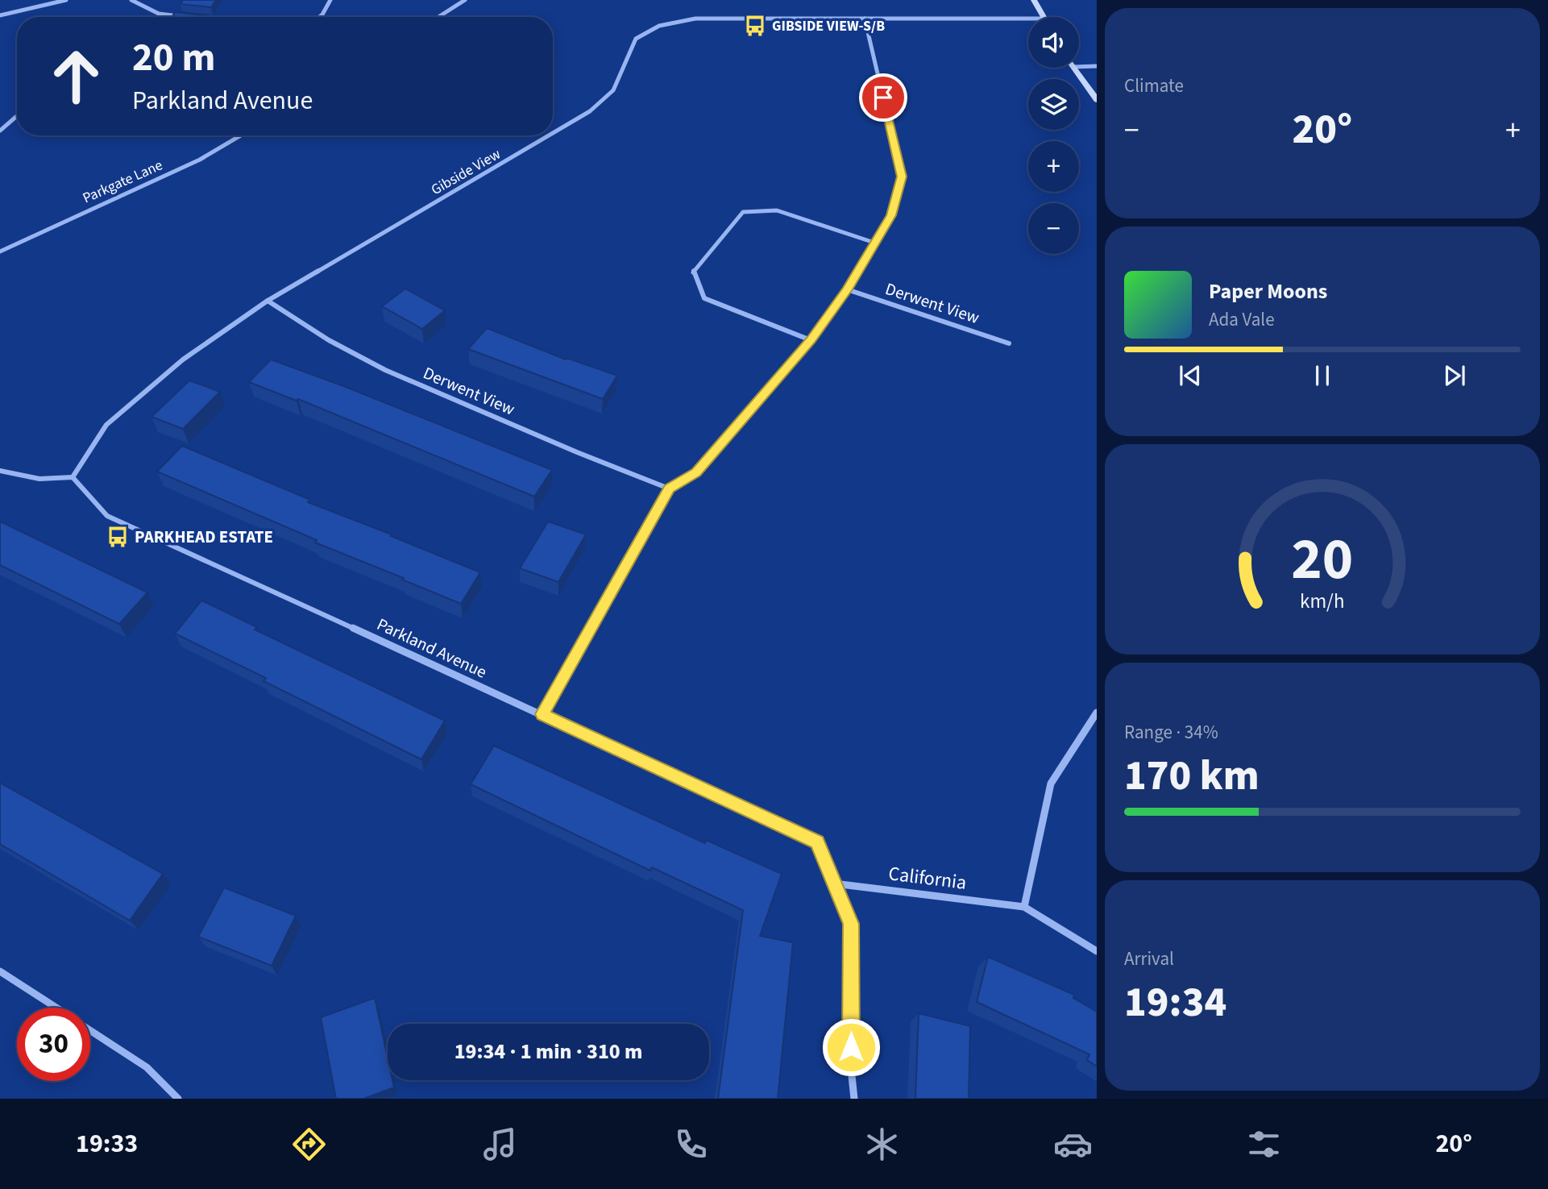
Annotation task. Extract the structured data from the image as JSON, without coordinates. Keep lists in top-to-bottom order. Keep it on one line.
{"streets":{"street":["Gibside View","Parkgate Lane","Derwent View","Parkland Avenue","California"]},"crossings":[["Gibside View","Derwent View"],["Gibside View","Parkland Avenue"],["Parkland Avenue","California"]],"places":{"bus stop":["GIBSIDE VIEW-S/B","PARKHEAD ESTATE"]},"page":{"tile":["Climate",["Range · 34%","170 km"],["Arrival","19:34"]],"map_buttons":["+","−"],"turn":["20 m","Parkland Avenue"],"heat":["−","20°","+"],"song":["Paper Moons","Ada Vale"],"limit":"30","trip":"19:34 · 1 min · 310 m","tabs":["19:33","20°"],"gauge":["20","km/h"]}}
